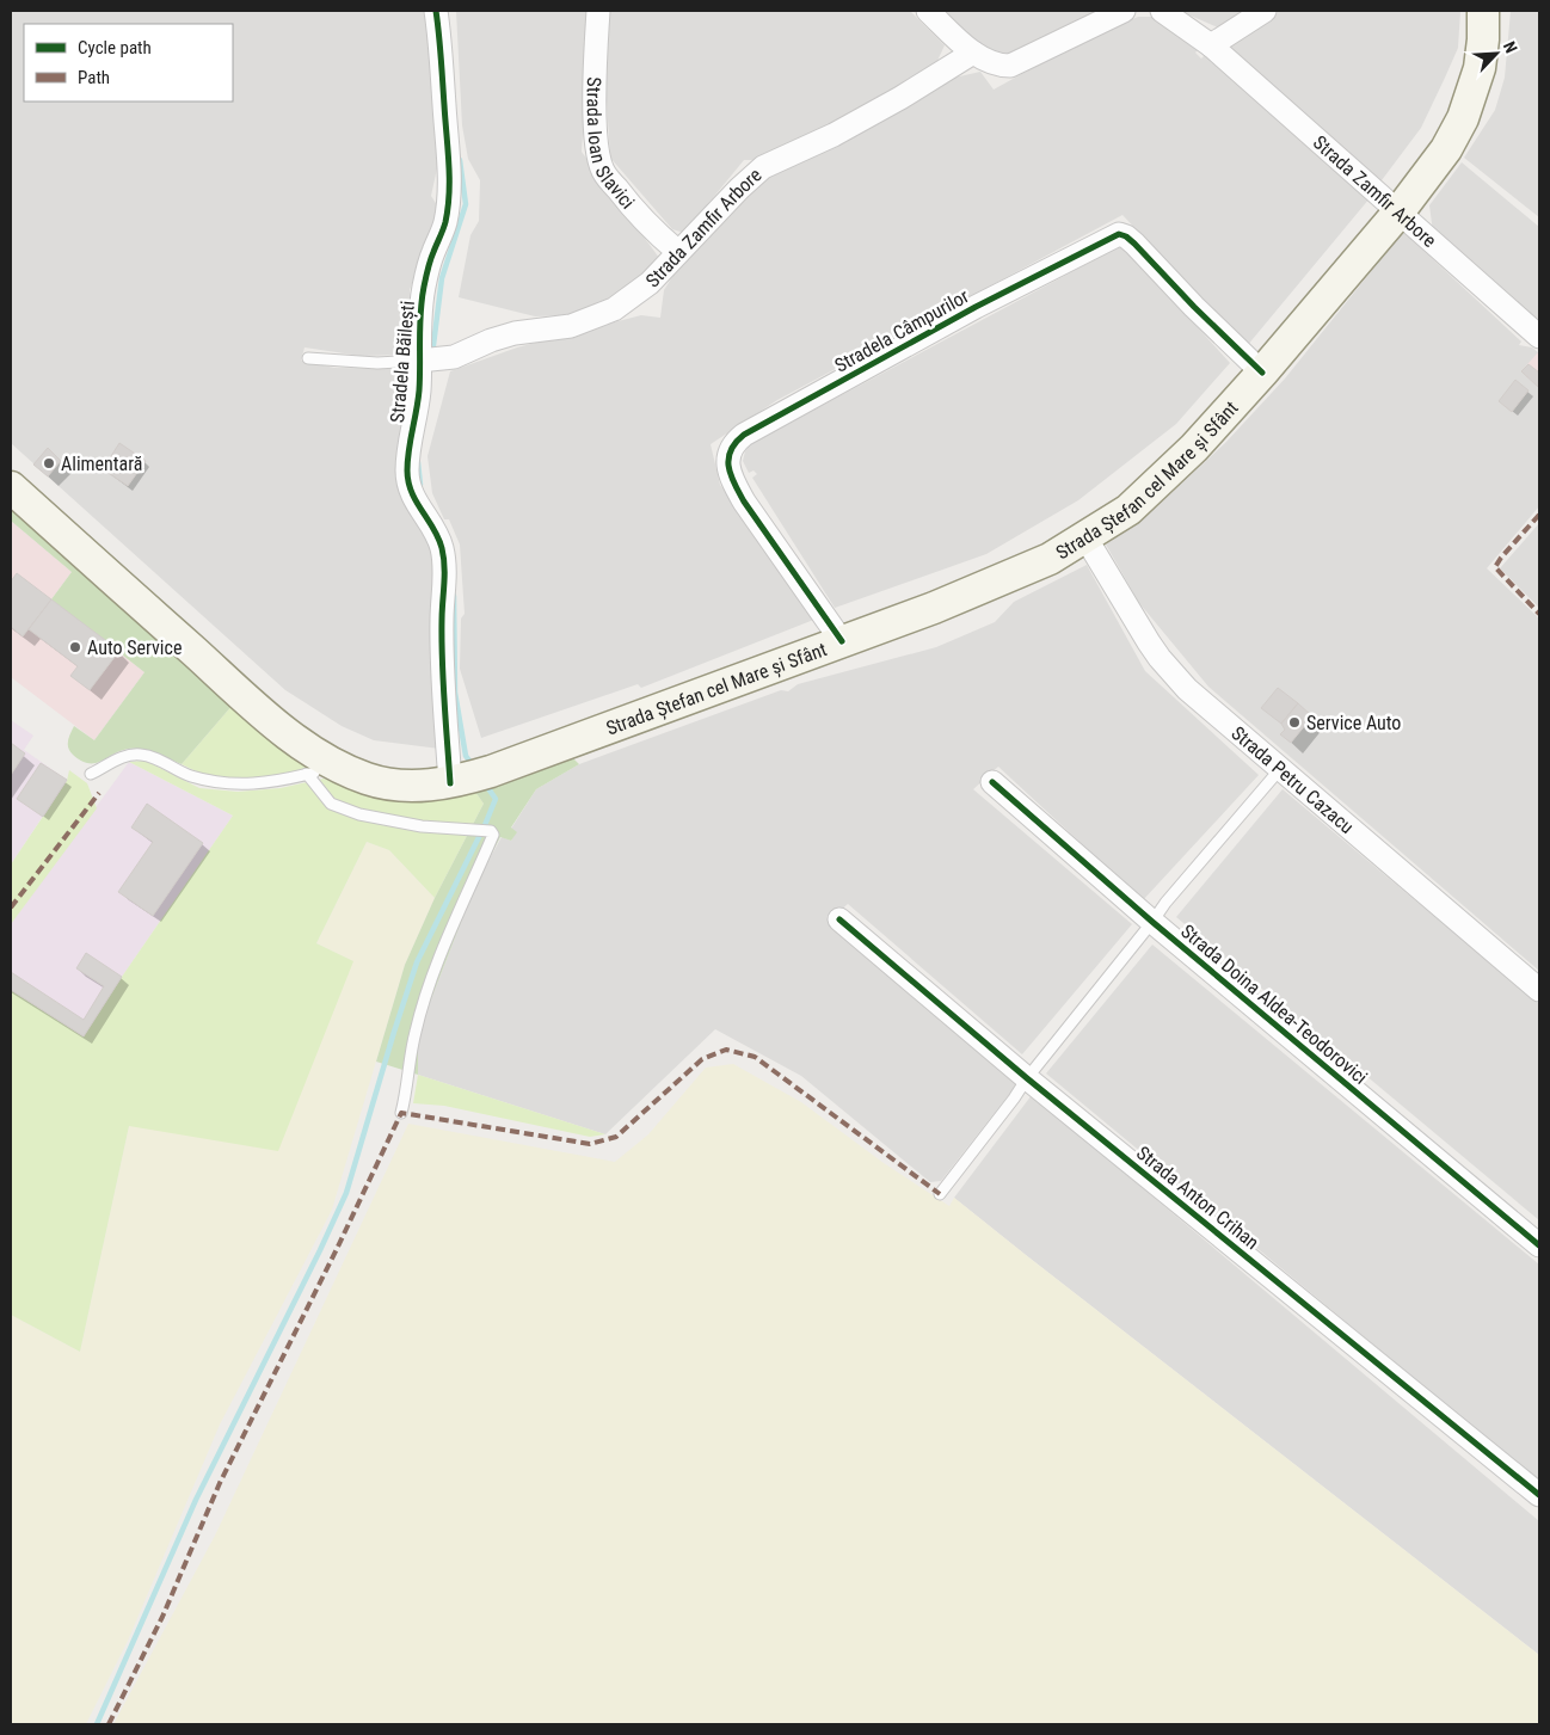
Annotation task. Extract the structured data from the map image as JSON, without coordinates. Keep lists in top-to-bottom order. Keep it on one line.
{"streets":{"main road":["Strada Ștefan cel Mare și Sfânt"],"street":["Strada Ioan Slavici","Strada Zamfir Arbore","Stradela Câmpurilor","Stradela Băilești","Strada Petru Cazacu","Strada Doina Aldea-Teodorovici","Strada Anton Crihan"]},"crossings":[["Strada Ioan Slavici","Strada Zamfir Arbore"],["Strada Zamfir Arbore","Stradela Băilești"],["Strada Zamfir Arbore","Strada Ștefan cel Mare și Sfânt"],["Stradela Câmpurilor","Strada Ștefan cel Mare și Sfânt"],["Stradela Băilești","Strada Ștefan cel Mare și Sfânt"],["Strada Ștefan cel Mare și Sfânt","Strada Petru Cazacu"]],"places":["Alimentară","Auto Service","Service Auto"],"legend":["Cycle path","Path"],"north":"top right"}
